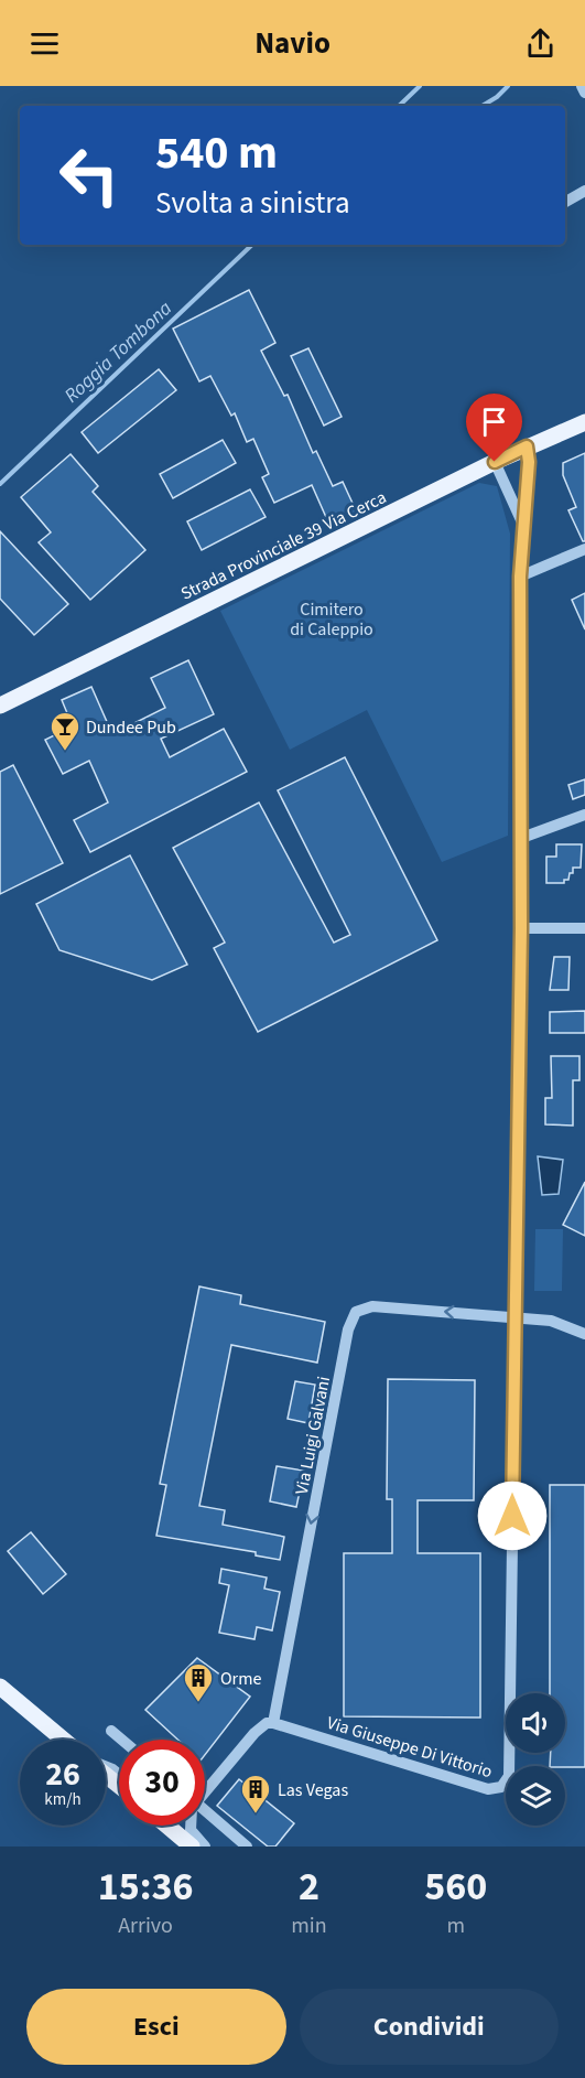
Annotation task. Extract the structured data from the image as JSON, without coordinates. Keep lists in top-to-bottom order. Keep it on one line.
{"streets":{"main road":["Strada Provinciale 39 Via Cerca"],"street":["Via Luigi Galvani","Via Giuseppe Di Vittorio"]},"crossings":[["Strada Provinciale 39 Via Cerca","Via Giuseppe Di Vittorio"],["Via Luigi Galvani","Via Giuseppe Di Vittorio"]],"one_way":["Via Luigi Galvani"],"water":["Roggia Tombona"],"parks":["Cimitero di Caleppio"],"places":{"bar":["Dundee Pub"],"building":["Orme","Las Vegas"]},"page":{"header":"Navio","turn":["540 m","Svolta a sinistra"],"speed":"26 km/h","limit":"30","eta":["15:36","Arrivo","2","min","560","m"],"buttons":["Esci","Condividi"]}}
